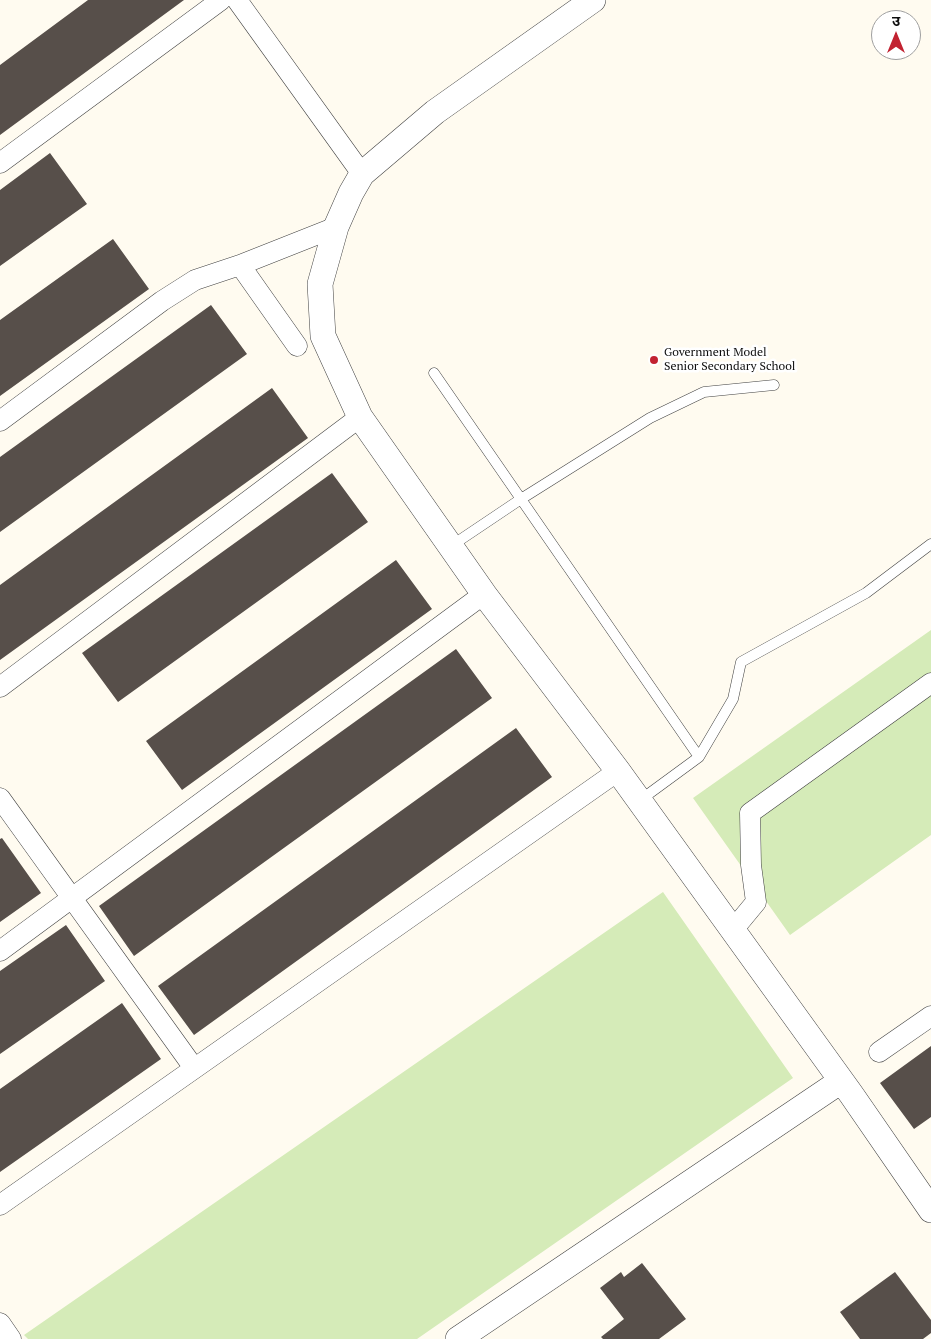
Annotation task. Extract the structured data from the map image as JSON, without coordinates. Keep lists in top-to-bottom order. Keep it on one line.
{"places":["Government Model Senior Secondary School"],"north":"top"}
